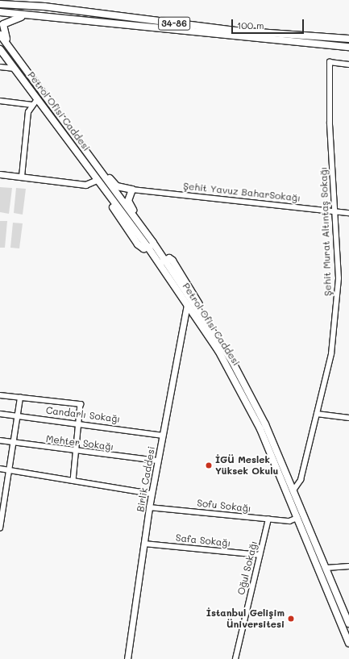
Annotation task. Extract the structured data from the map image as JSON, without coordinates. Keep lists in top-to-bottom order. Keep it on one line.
{"streets":{"main road":["34-86","Petrol Ofisi Caddesi"],"street":["Şehit Yavuz BaharSokağı","Şehit Murat Altıntaş Sokağı","Candarlı Sokağı","Mehter Sokağı","Birlik Caddesi","Sofu Sokağı","Safa Sokağı","Oğul Sokağı"]},"crossings":[["Petrol Ofisi Caddesi","Şehit Murat Altıntaş Sokağı"],["Petrol Ofisi Caddesi","Birlik Caddesi"],["Petrol Ofisi Caddesi","Sofu Sokağı"],["Şehit Yavuz BaharSokağı","Şehit Murat Altıntaş Sokağı"],["Candarlı Sokağı","Birlik Caddesi"],["Mehter Sokağı","Birlik Caddesi"],["Birlik Caddesi","Sofu Sokağı"],["Birlik Caddesi","Safa Sokağı"],["Sofu Sokağı","Oğul Sokağı"],["Safa Sokağı","Oğul Sokağı"]],"places":["İGÜ Meslek Yüksek Okulu","İstanbul Gelişim Üniversitesi"],"scale_bar":"100 m"}
